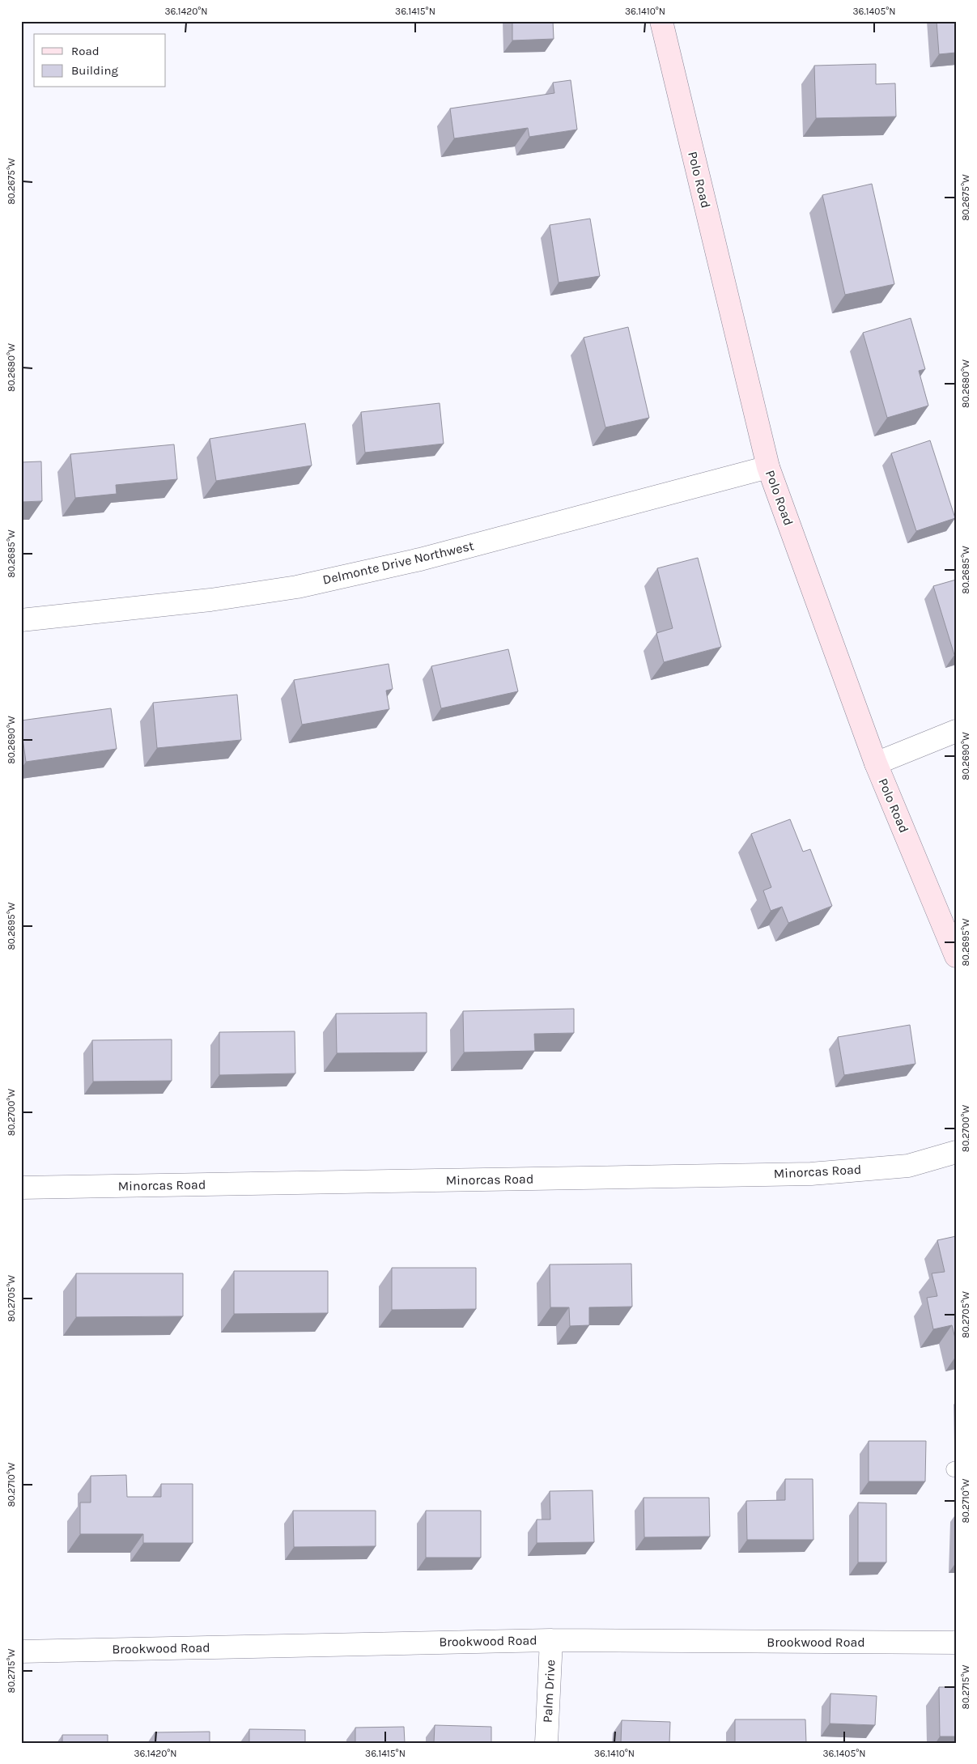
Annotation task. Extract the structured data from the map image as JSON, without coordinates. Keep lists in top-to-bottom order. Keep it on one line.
{"streets":{"main road":["Polo Road"],"street":["Delmonte Drive Northwest","Minorcas Road","Brookwood Road","Palm Drive"]},"crossings":[["Polo Road","Delmonte Drive Northwest"],["Brookwood Road","Palm Drive"]],"legend":["Road","Building"],"coordinates":["36.1420°N","36.1415°N","36.1410°N","36.1405°N","80.2675°W","80.2680°W","80.2685°W","80.2690°W","80.2695°W","80.2700°W","80.2705°W","80.2710°W","80.2715°W"]}
